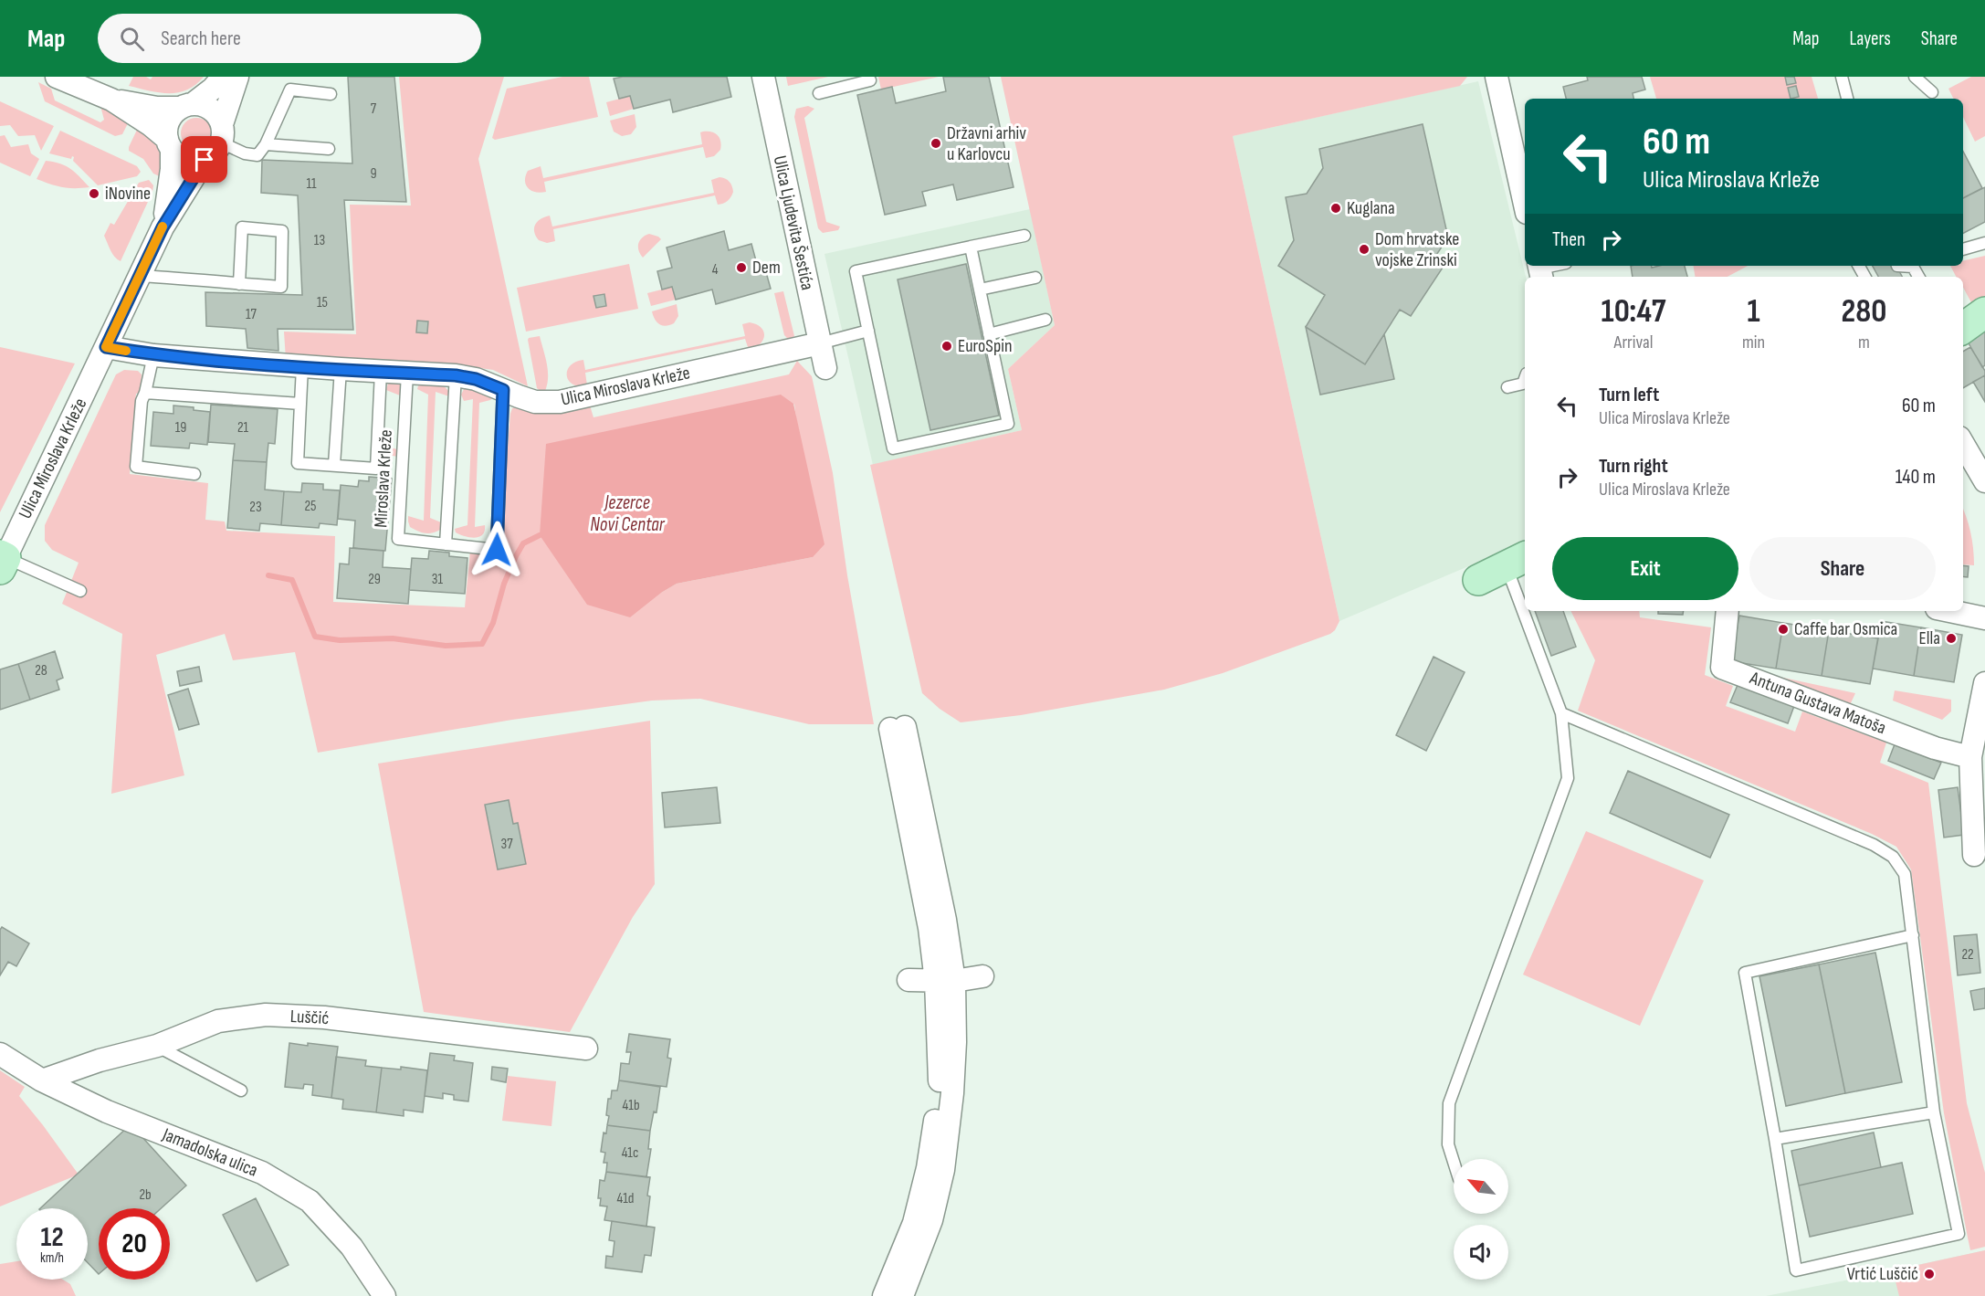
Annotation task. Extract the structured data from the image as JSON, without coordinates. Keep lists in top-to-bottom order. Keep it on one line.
{"streets":{"street":["Ulica Ljudevita Šestića","Ulica Miroslava Krleže","Antuna Gustava Matoša","Luščić","Jamadolska ulica"],"lane":["Miroslava Krleže"]},"crossings":[["Ulica Ljudevita Šestića","Ulica Miroslava Krleže"],["Ulica Miroslava Krleže","Miroslava Krleže"],["Luščić","Jamadolska ulica"]],"water":["Jezerce Novi Centar"],"places":["Državni arhiv u Karlovcu","iNovine","Kuglana","Dom hrvatske vojske Zrinski","Dem","EuroSpin","Caffe bar Osmica","Ella","Vrtić Luščić"],"house_numbers":["7","9","11","13","4","15","17","19","21","25","23","29","31","28","37","22","41b","41c","2b","41d"],"north":"top left","page":{"header":"Map","search":"Search here","nav":["Map","Layers","Share"],"turn":["60 m","Ulica Miroslava Krleže"],"then":"Then","eta":["10:47","Arrival","1","min","280","m"],"list":[{"name":"Turn left","note":"Ulica Miroslava Krleže","value":"60 m"},{"name":"Turn right","note":"Ulica Miroslava Krleže","value":"140 m"}],"buttons":["Exit","Share"],"speed":"12 km/h","limit":"20"}}
